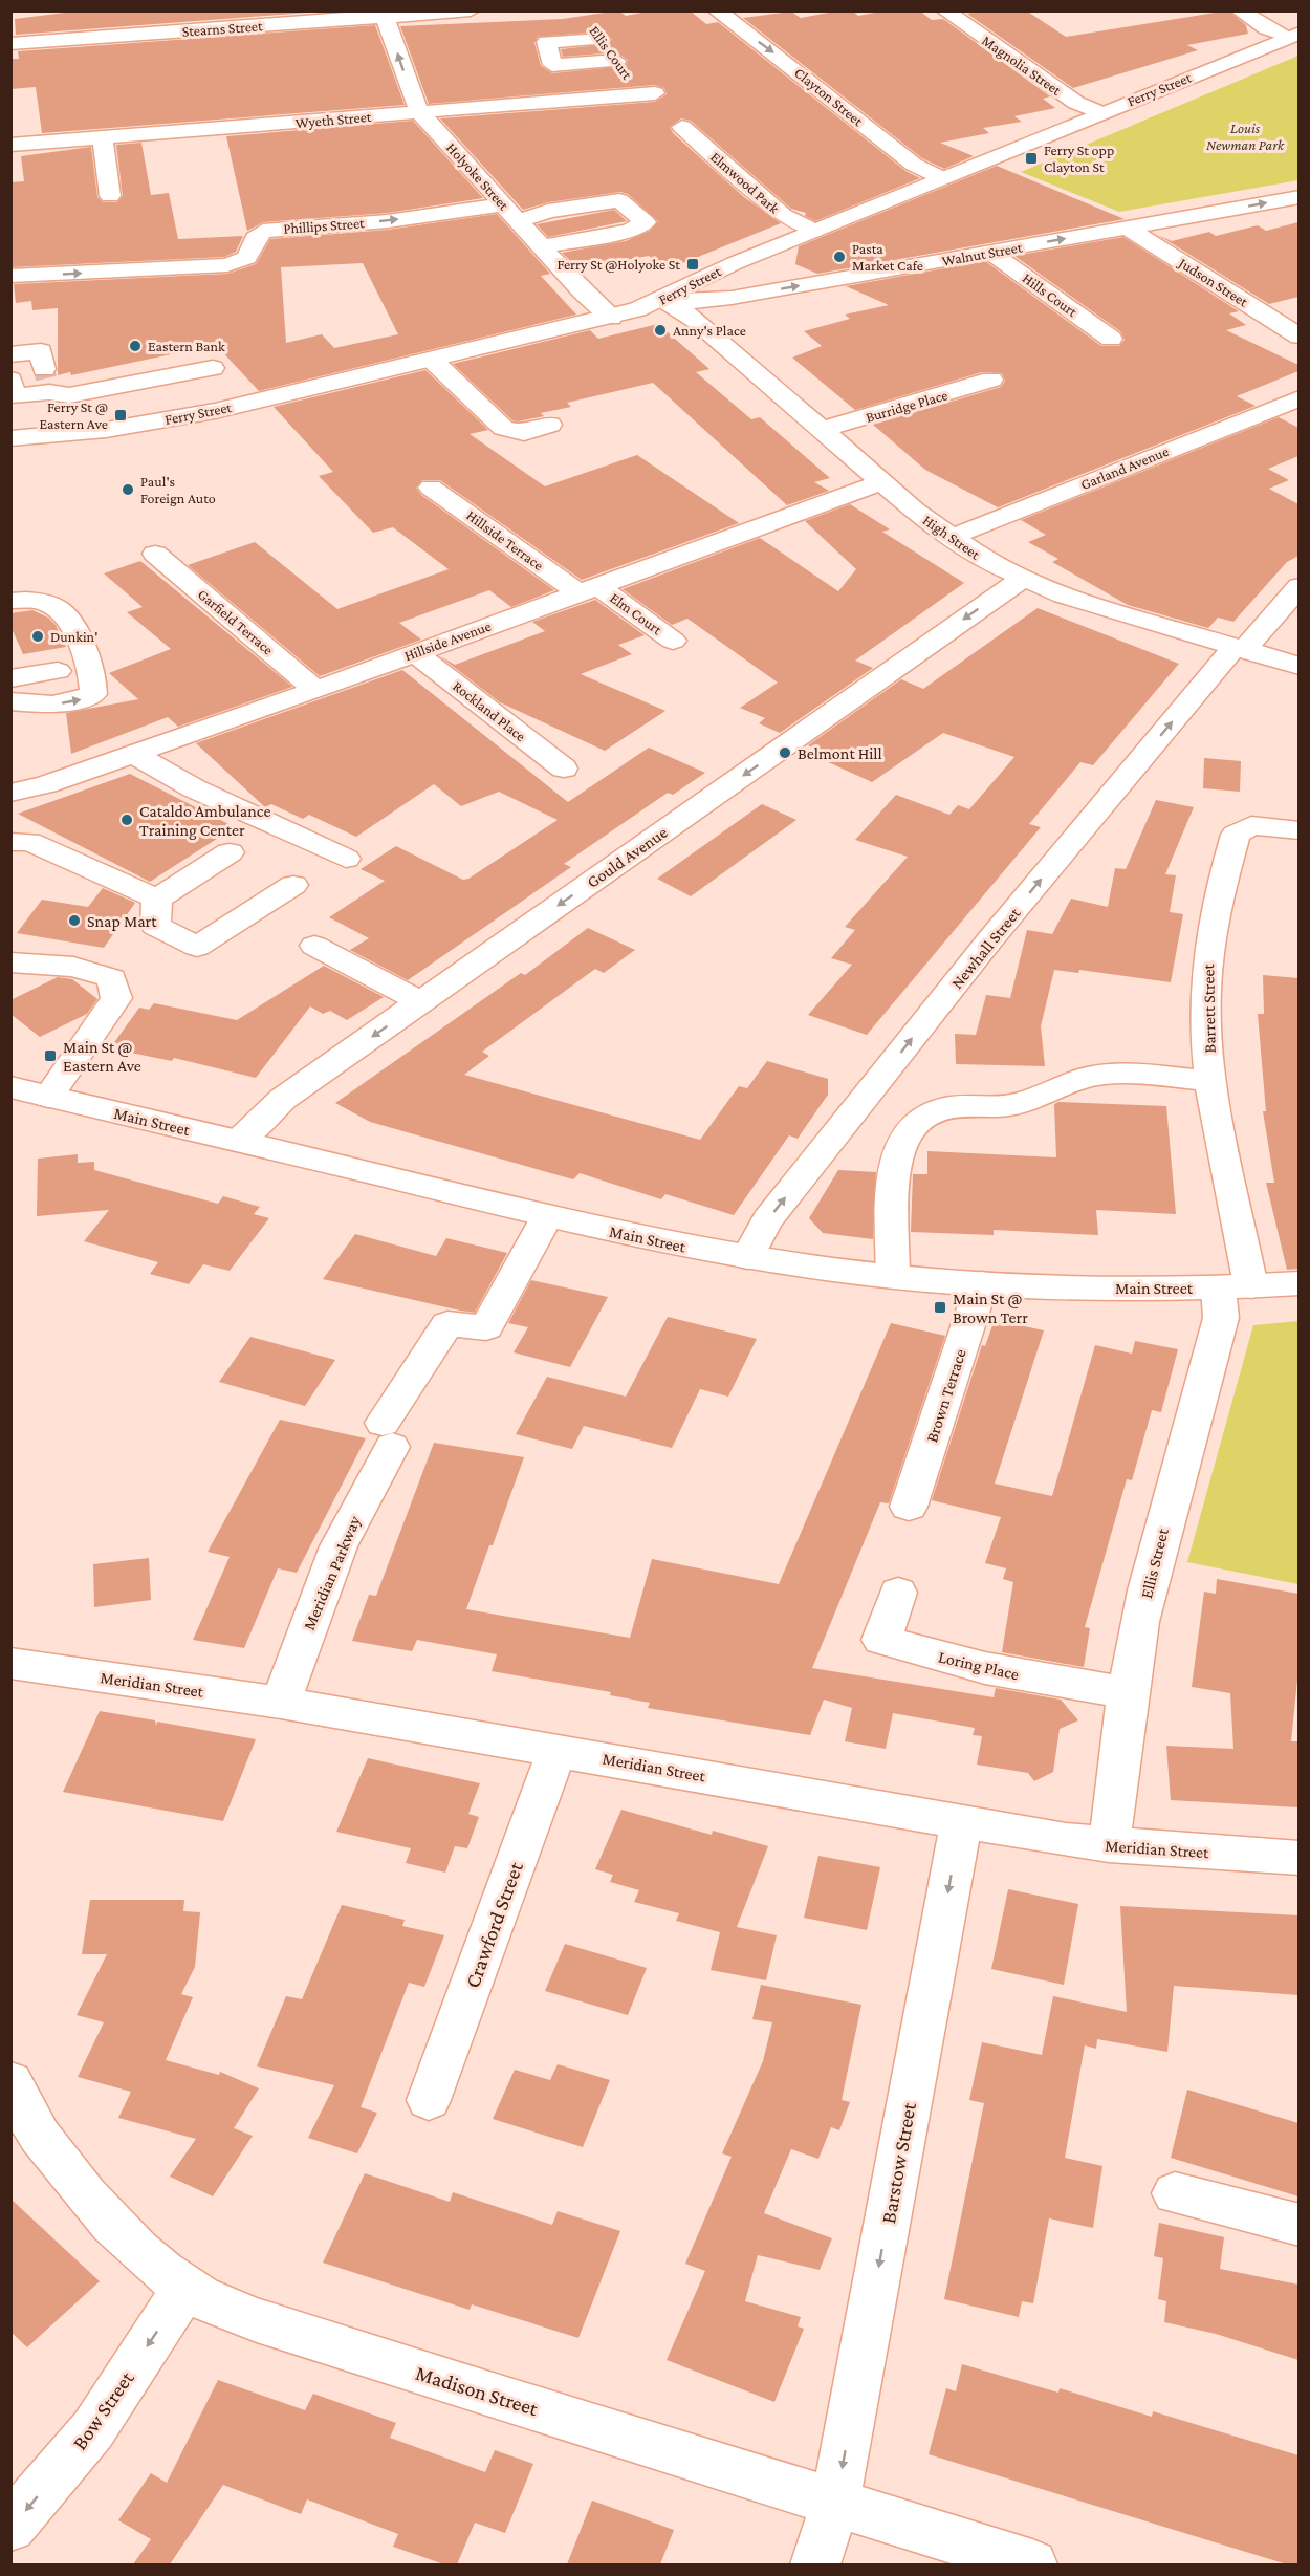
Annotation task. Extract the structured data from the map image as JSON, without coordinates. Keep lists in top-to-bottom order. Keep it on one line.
{"streets":{"street":["Stearns Street","Ellis Court","Magnolia Street","Ferry Street","Clayton Street","Wyeth Street","Holyoke Street","Elmwood Park","Phillips Street","Walnut Street","Judson Street","Hills Court","Burridge Place","Garland Avenue","High Street","Hillside Terrace","Elm Court","Garfield Terrace","Hillside Avenue","Rockland Place","Gould Avenue","Newhall Street","Barrett Street","Main Street","Brown Terrace","Ellis Street","Meridian Parkway","Loring Place","Meridian Street","Crawford Street","Barstow Street","Madison Street","Bow Street"]},"crossings":[["Stearns Street","Holyoke Street"],["Ellis Court","Wyeth Street"],["Magnolia Street","Ferry Street"],["Ferry Street","Clayton Street"],["Ferry Street","Holyoke Street"],["Ferry Street","Elmwood Park"],["Ferry Street","Walnut Street"],["Ferry Street","High Street"],["Wyeth Street","Holyoke Street"],["Holyoke Street","Phillips Street"],["Walnut Street","Judson Street"],["Walnut Street","Hills Court"],["Walnut Street","High Street"],["Burridge Place","High Street"],["Garland Avenue","High Street"],["High Street","Hillside Avenue"],["High Street","Gould Avenue"],["High Street","Newhall Street"],["Hillside Terrace","Elm Court"],["Hillside Terrace","Hillside Avenue"],["Elm Court","Hillside Avenue"],["Garfield Terrace","Hillside Avenue"],["Hillside Avenue","Rockland Place"],["Gould Avenue","Main Street"],["Newhall Street","Main Street"],["Barrett Street","Main Street"],["Barrett Street","Ellis Street"],["Main Street","Brown Terrace"],["Main Street","Ellis Street"],["Main Street","Meridian Parkway"],["Ellis Street","Loring Place"],["Ellis Street","Meridian Street"],["Meridian Parkway","Meridian Street"],["Meridian Street","Crawford Street"],["Meridian Street","Barstow Street"],["Barstow Street","Madison Street"],["Madison Street","Bow Street"]],"one_way":["Clayton Street","Walnut Street","Gould Avenue","Newhall Street","Barstow Street","Bow Street"],"parks":["Louis Newman Park"],"places":{"transit":["Ferry St opp Clayton St","Ferry St @Holyoke St","Ferry St @ Eastern Ave","Main St @ Eastern Ave","Main St @ Brown Terr"],"other":["Pasta Market Cafe","Anny's Place","Eastern Bank","Paul's Foreign Auto","Dunkin'","Belmont Hill","Cataldo Ambulance Training Center","Snap Mart"]}}
